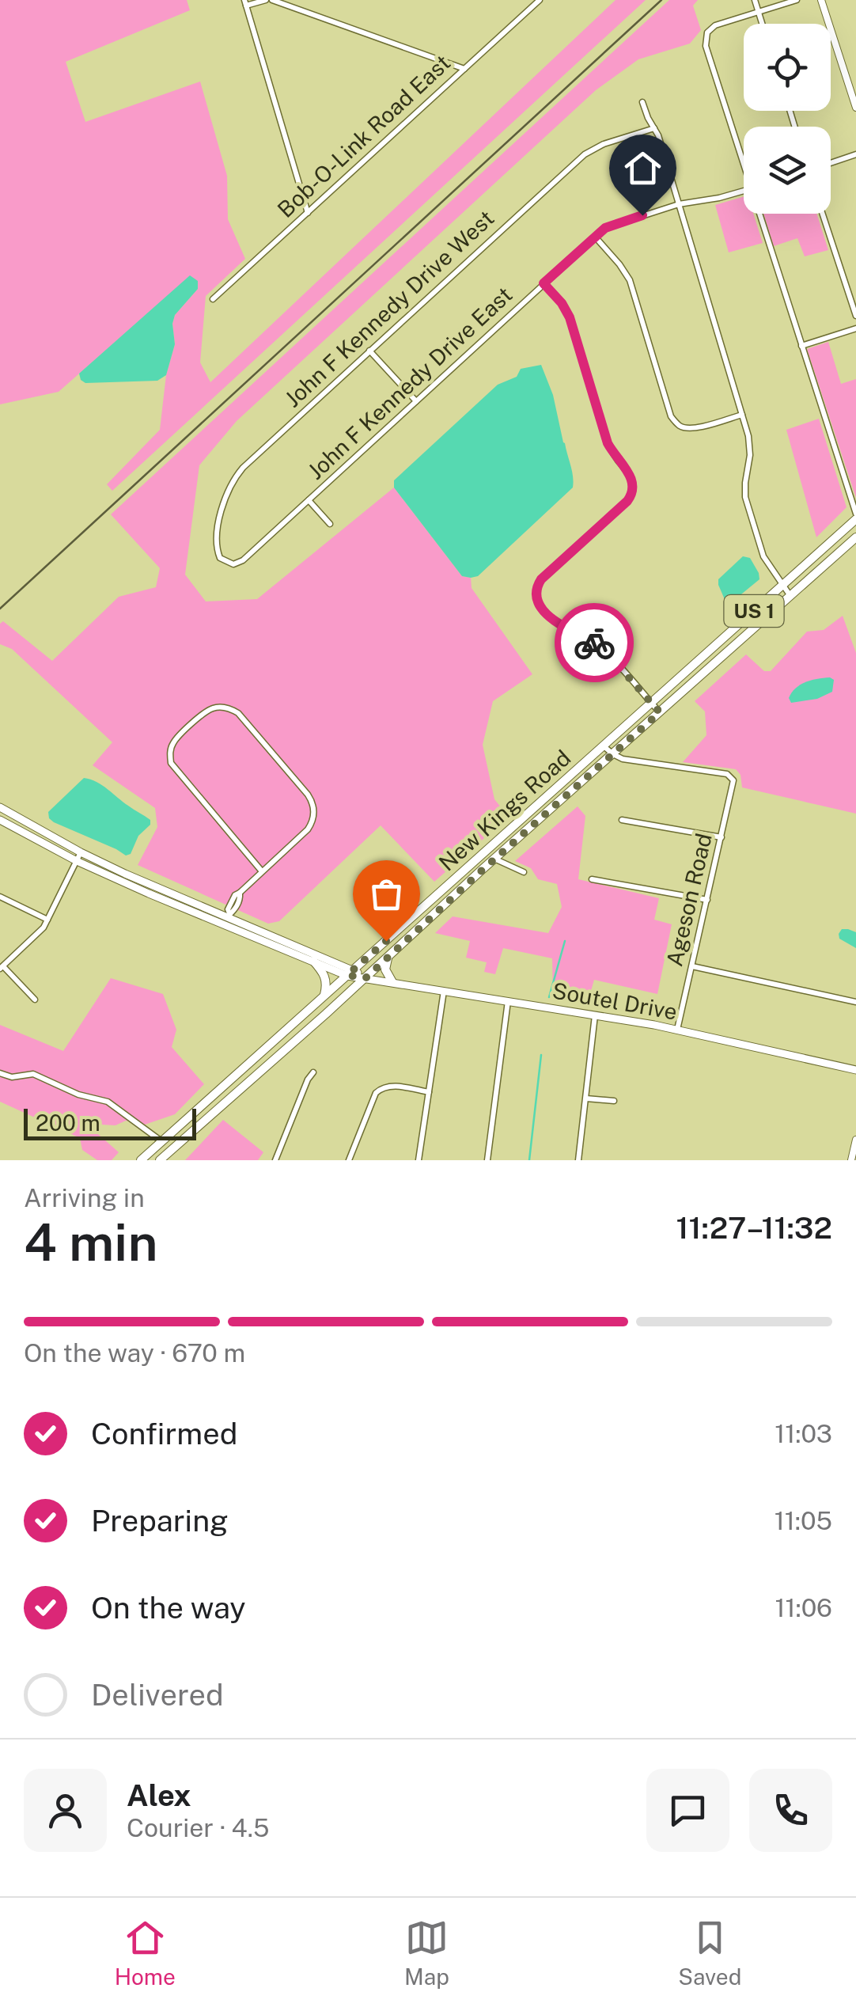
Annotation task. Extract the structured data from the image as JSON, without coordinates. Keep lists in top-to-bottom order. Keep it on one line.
{"streets":{"highway":["US 1","New Kings Road"],"main road":["Soutel Drive"],"street":["Bob-O-Link Road East","John F Kennedy Drive West","John F Kennedy Drive East","Ageson Road"]},"crossings":[["John F Kennedy Drive West","John F Kennedy Drive East"],["New Kings Road","Ageson Road"],["New Kings Road","Soutel Drive"],["Ageson Road","Soutel Drive"]],"scale_bar":"200 m","page":{"scale":"200 m","heading":["4 min","Arriving in","11:27–11:32"],"panel":["Alex","Courier · 4.5"],"bar":"On the way · 670 m","list":[["Confirmed","11:03"],["Preparing","11:05"],["On the way","11:06"],"Delivered"],"tabs":["Home","Map","Saved"]}}
